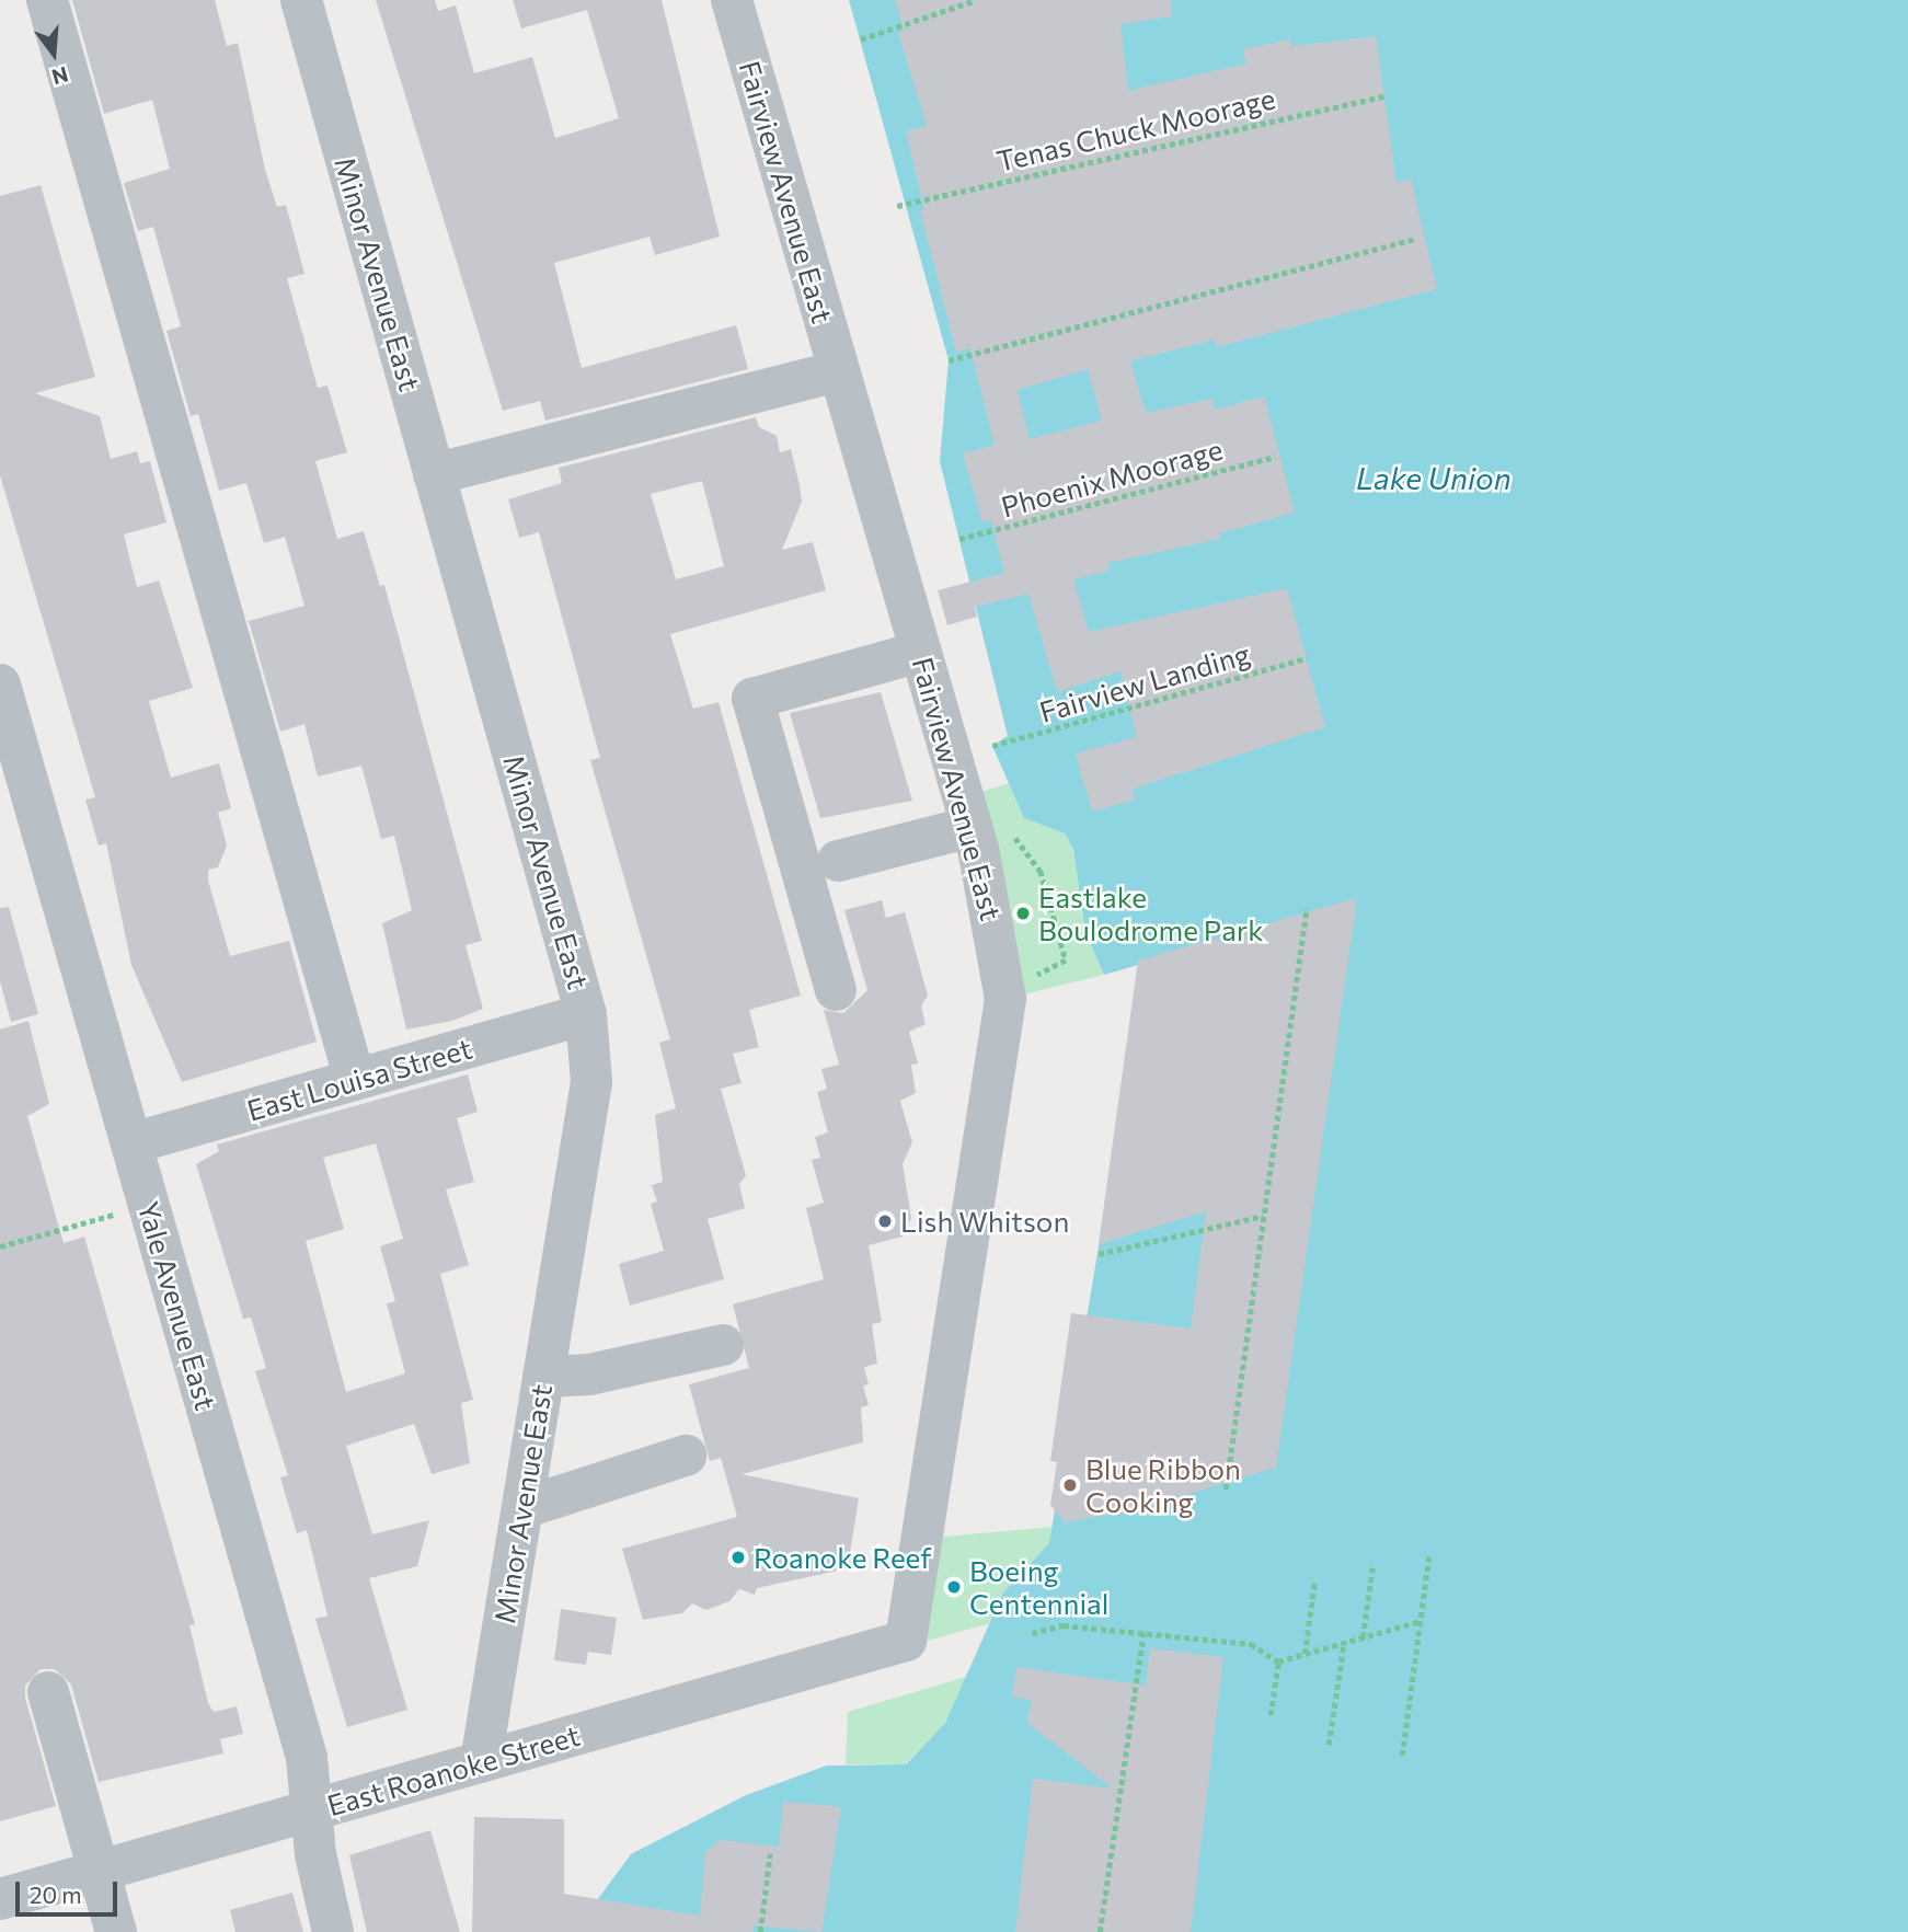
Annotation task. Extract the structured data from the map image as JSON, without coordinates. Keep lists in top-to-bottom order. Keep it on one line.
{"streets":{"street":["Fairview Avenue East","Minor Avenue East","East Louisa Street","Yale Avenue East","East Roanoke Street"],"path":["Tenas Chuck Moorage","Phoenix Moorage","Fairview Landing"]},"crossings":[["Fairview Avenue East","East Roanoke Street"],["Minor Avenue East","East Louisa Street"],["Minor Avenue East","East Roanoke Street"],["East Louisa Street","Yale Avenue East"],["Yale Avenue East","East Roanoke Street"]],"water":["Lake Union"],"places":["Eastlake Boulodrome Park","Lish Whitson","Blue Ribbon Cooking","Roanoke Reef","Boeing Centennial"],"scale_bar":"20 m","north":"bottom"}
